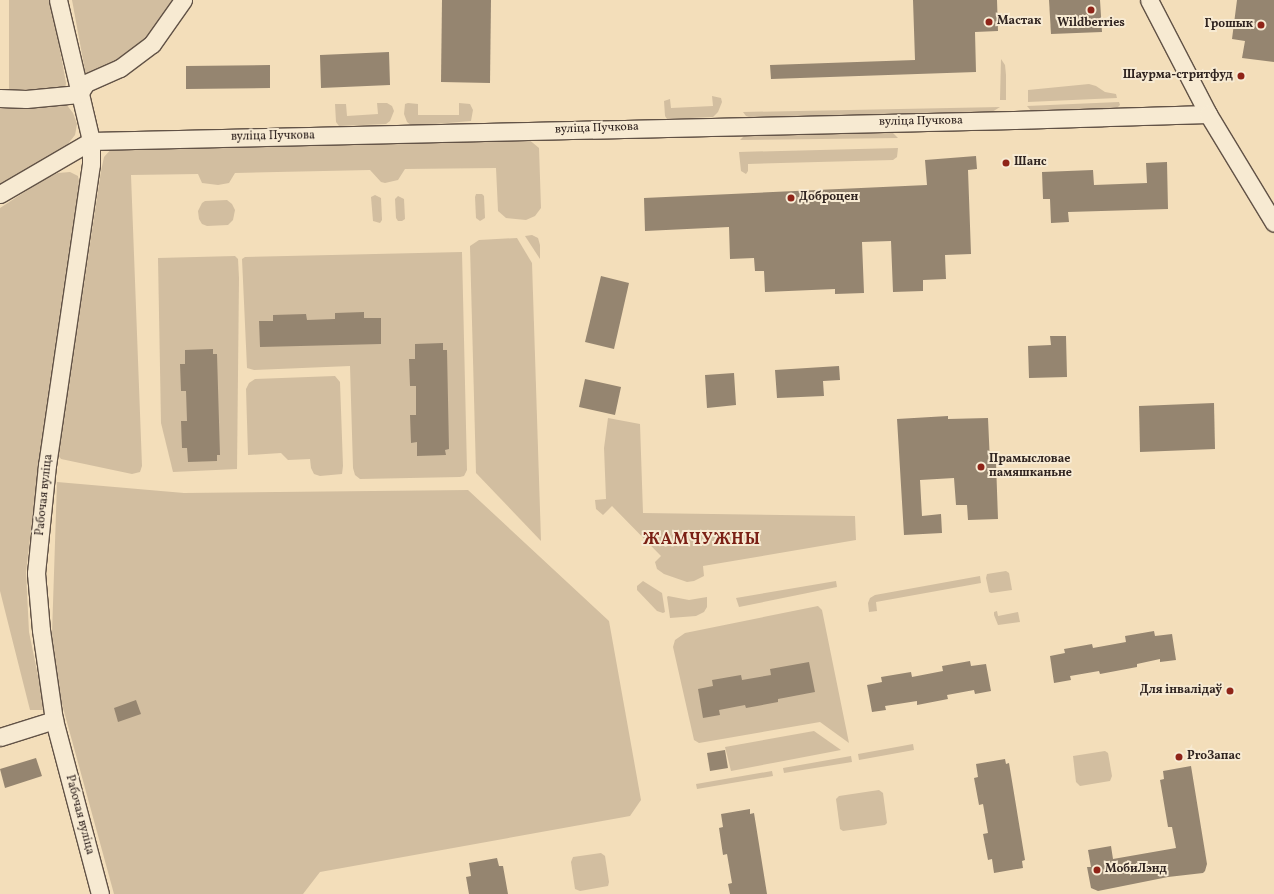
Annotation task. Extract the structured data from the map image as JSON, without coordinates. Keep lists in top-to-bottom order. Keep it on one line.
{"streets":{"street":["вуліца Пучкова","Рабочая вуліца"]},"crossings":[["вуліца Пучкова","Рабочая вуліца"]],"districts":["ЖАМЧУЖНЫ"],"places":["Wildberries","Мастак","Грошык","Шаурма-стритфуд","Шанс","Доброцен","Прамысловае памяшканьне","Для інвалідаў","ProЗапас","МобиЛэнд"]}
